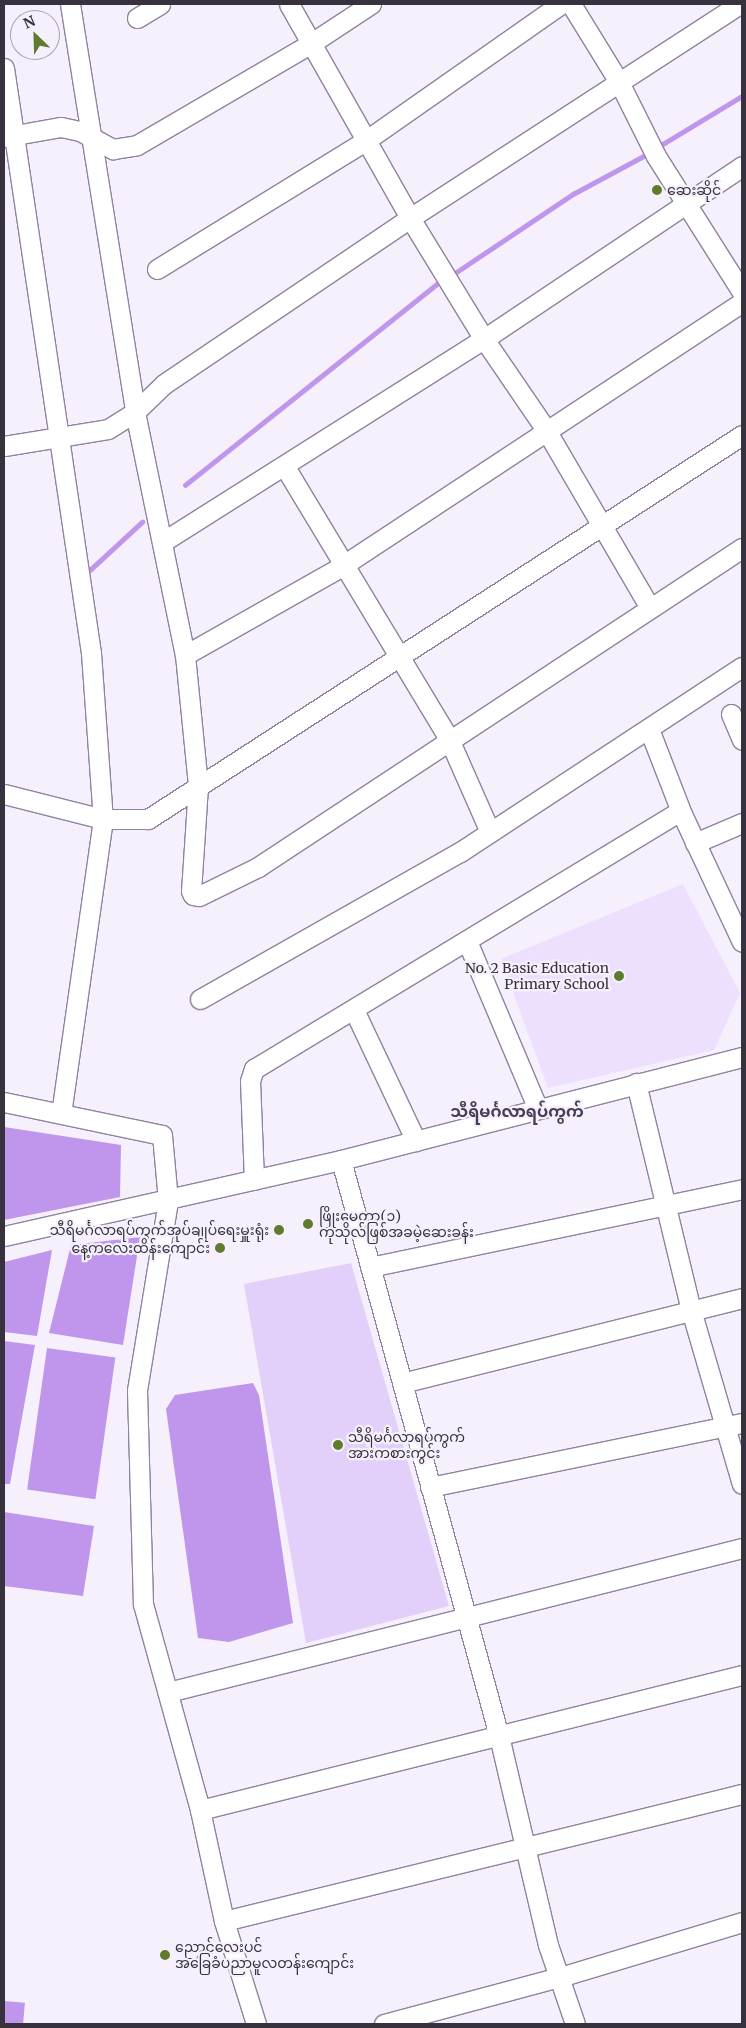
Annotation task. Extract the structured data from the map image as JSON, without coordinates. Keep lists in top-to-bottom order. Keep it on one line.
{"districts":["သီရိမင်္ဂလာရပ်ကွက်"],"places":["ဆေးဆိုင်","No. 2 Basic Education Primary School","ဖြိုးမေတ္တာ(၁) ကုသိုလ်ဖြစ်အခမဲ့ဆေးခန်း","သီရိမင်္ဂလာရပ်ကွက်အုပ်ချုပ်ရေးမှူးရုံး","နေ့ကလေးထိန်းကျောင်း","သီရိမင်္ဂလာရပ်ကွက် အားကစားကွင်း","ညောင်လေးပင် အခြေခံပညာမူလတန်းကျောင်း"],"north":"top left"}
